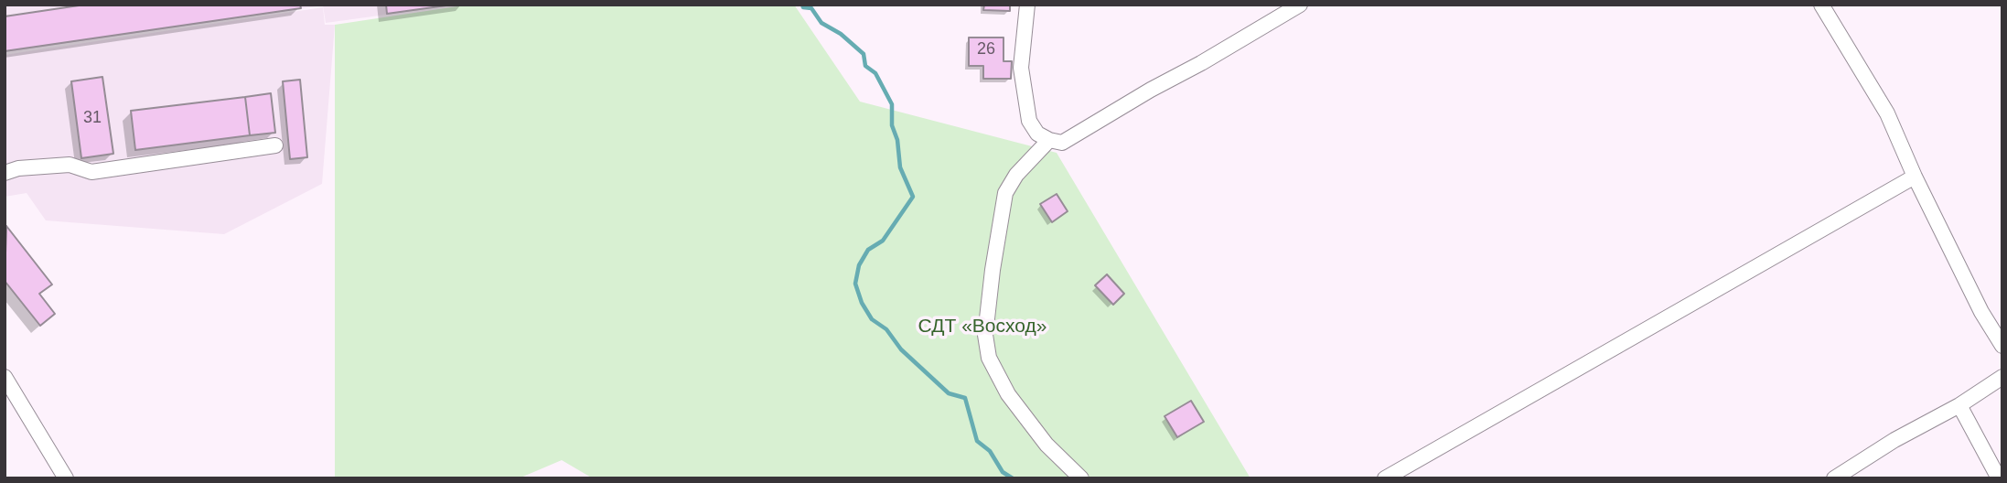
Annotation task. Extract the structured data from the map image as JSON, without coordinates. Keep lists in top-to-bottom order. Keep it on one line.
{"parks":["СДТ «Восход»"],"house_numbers":["26","31"]}
